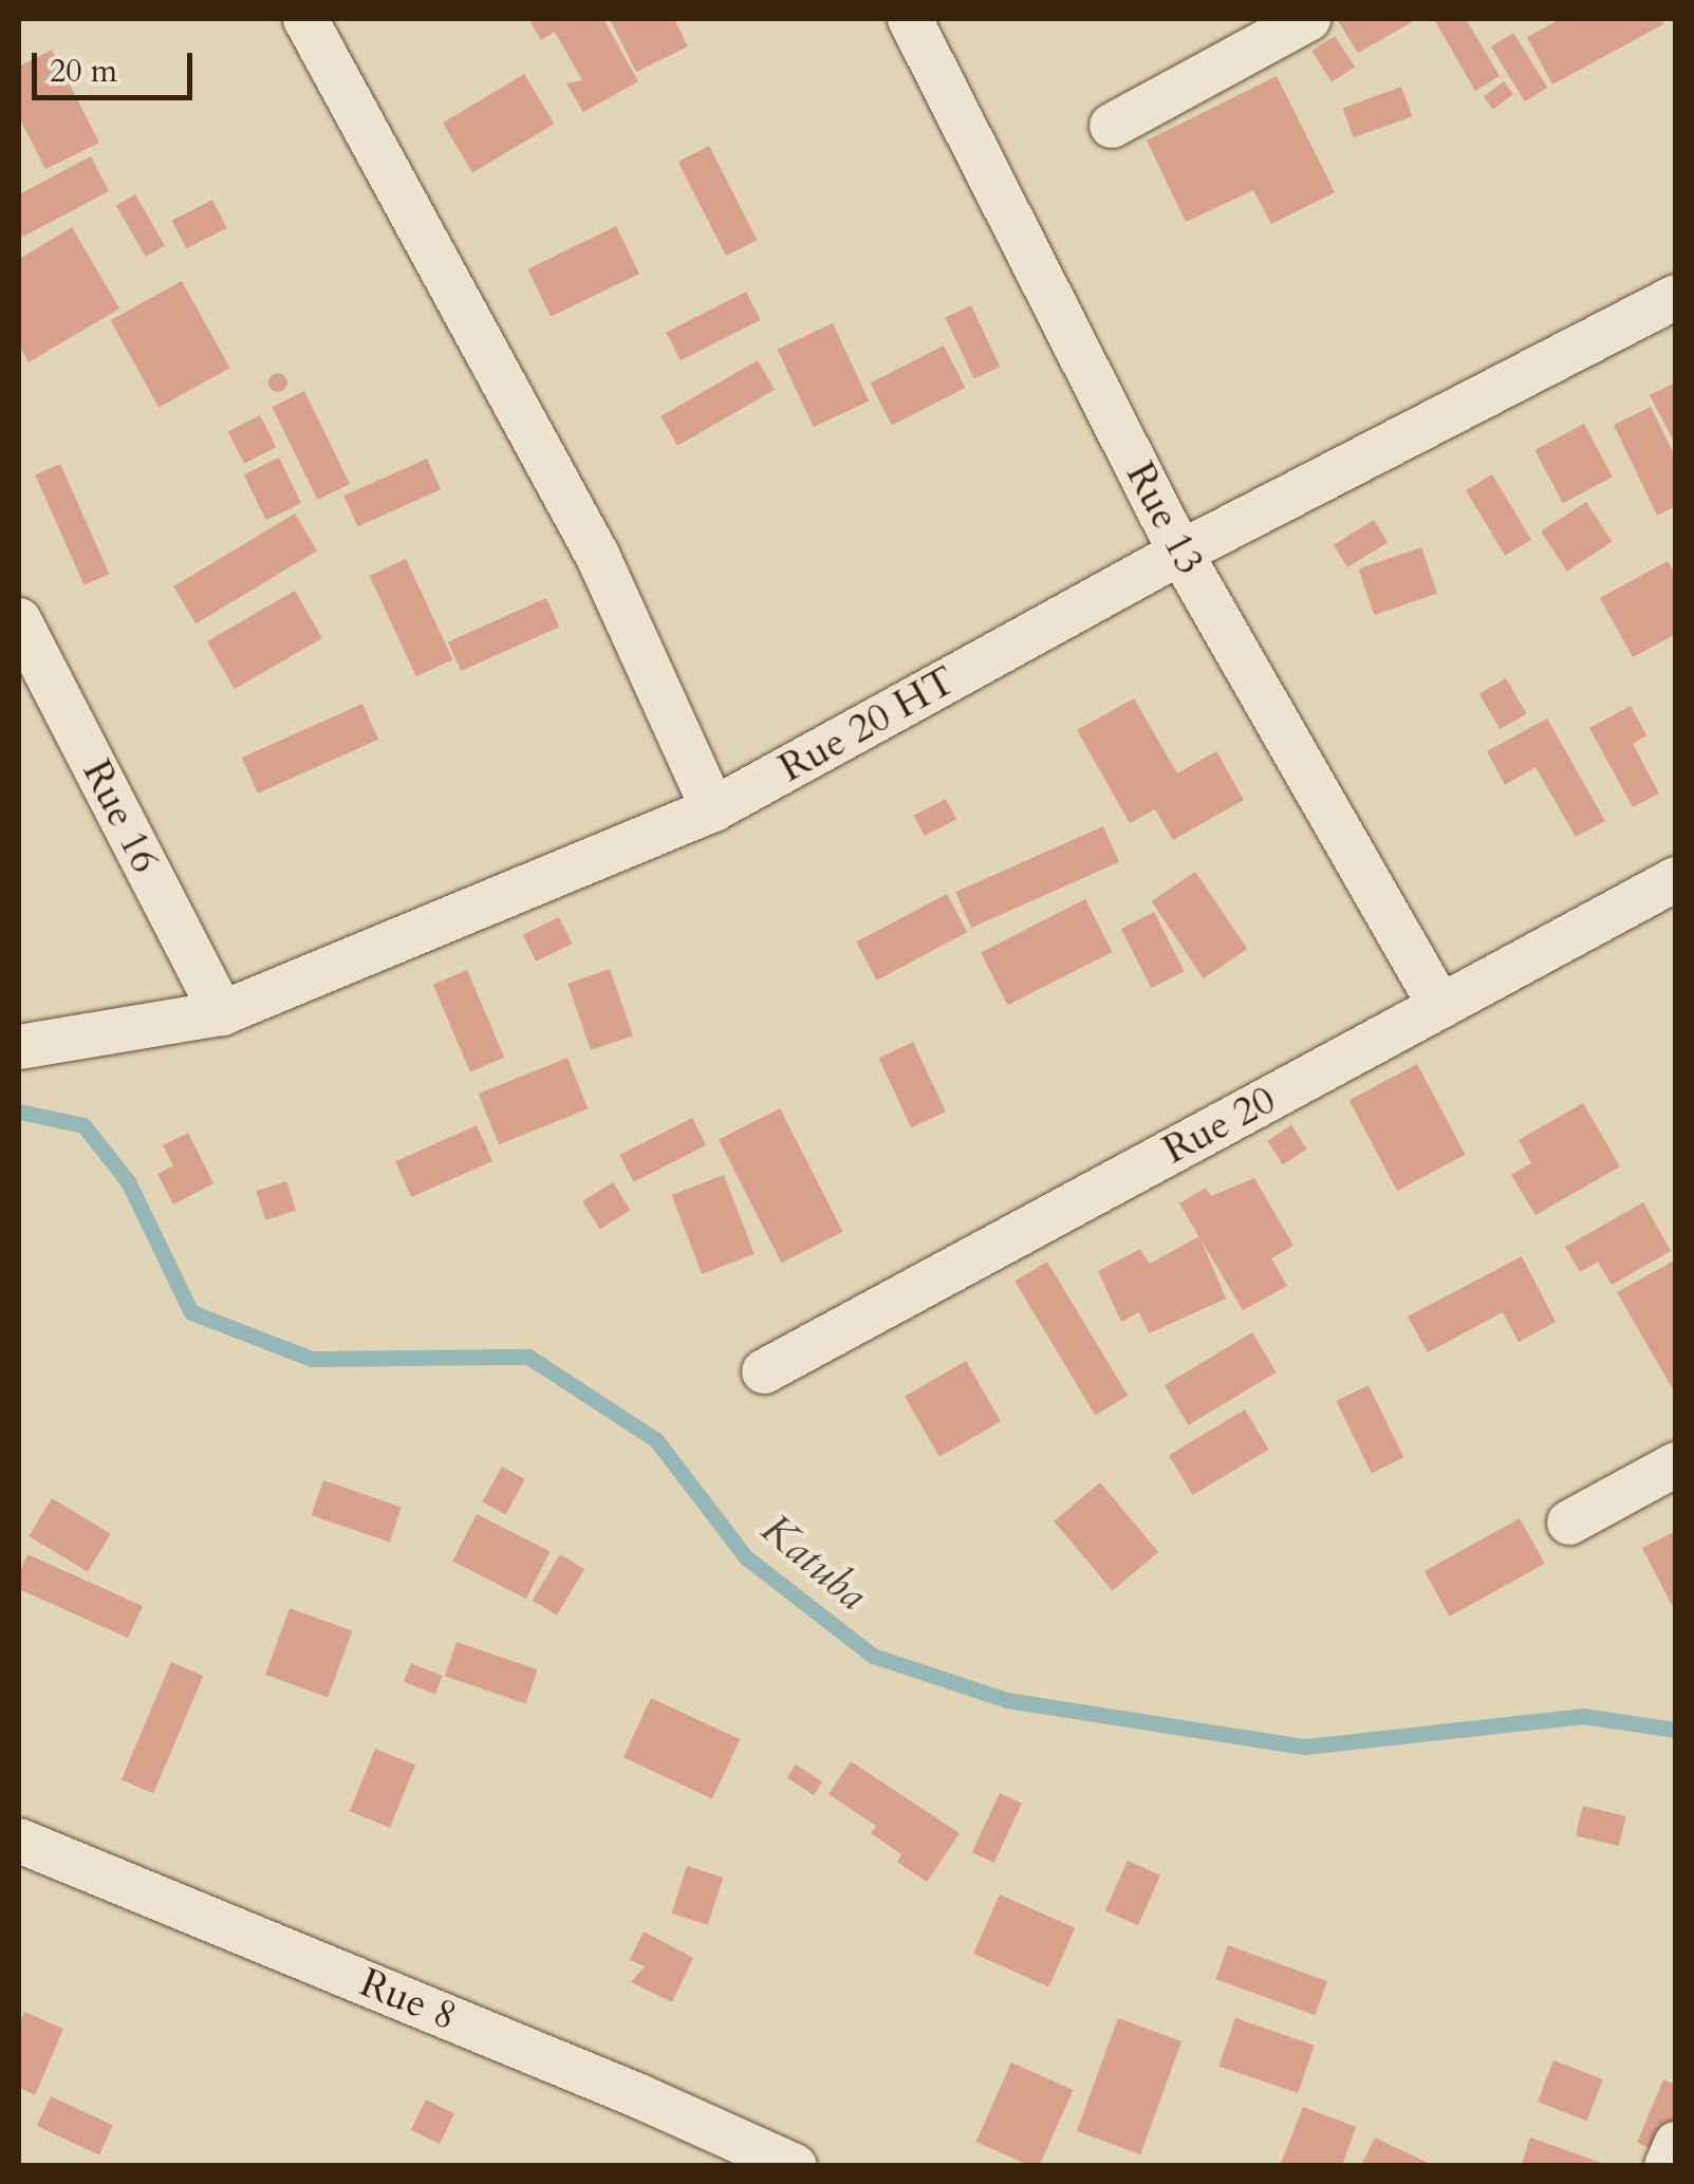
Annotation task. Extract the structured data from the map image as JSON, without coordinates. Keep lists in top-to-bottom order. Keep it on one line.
{"streets":{"street":["Rue 13","Rue 20 HT","Rue 16","Rue 20","Rue 8"]},"crossings":[["Rue 13","Rue 20 HT"],["Rue 13","Rue 20"],["Rue 20 HT","Rue 16"]],"water":["Katuba"],"scale_bar":"20 m"}
